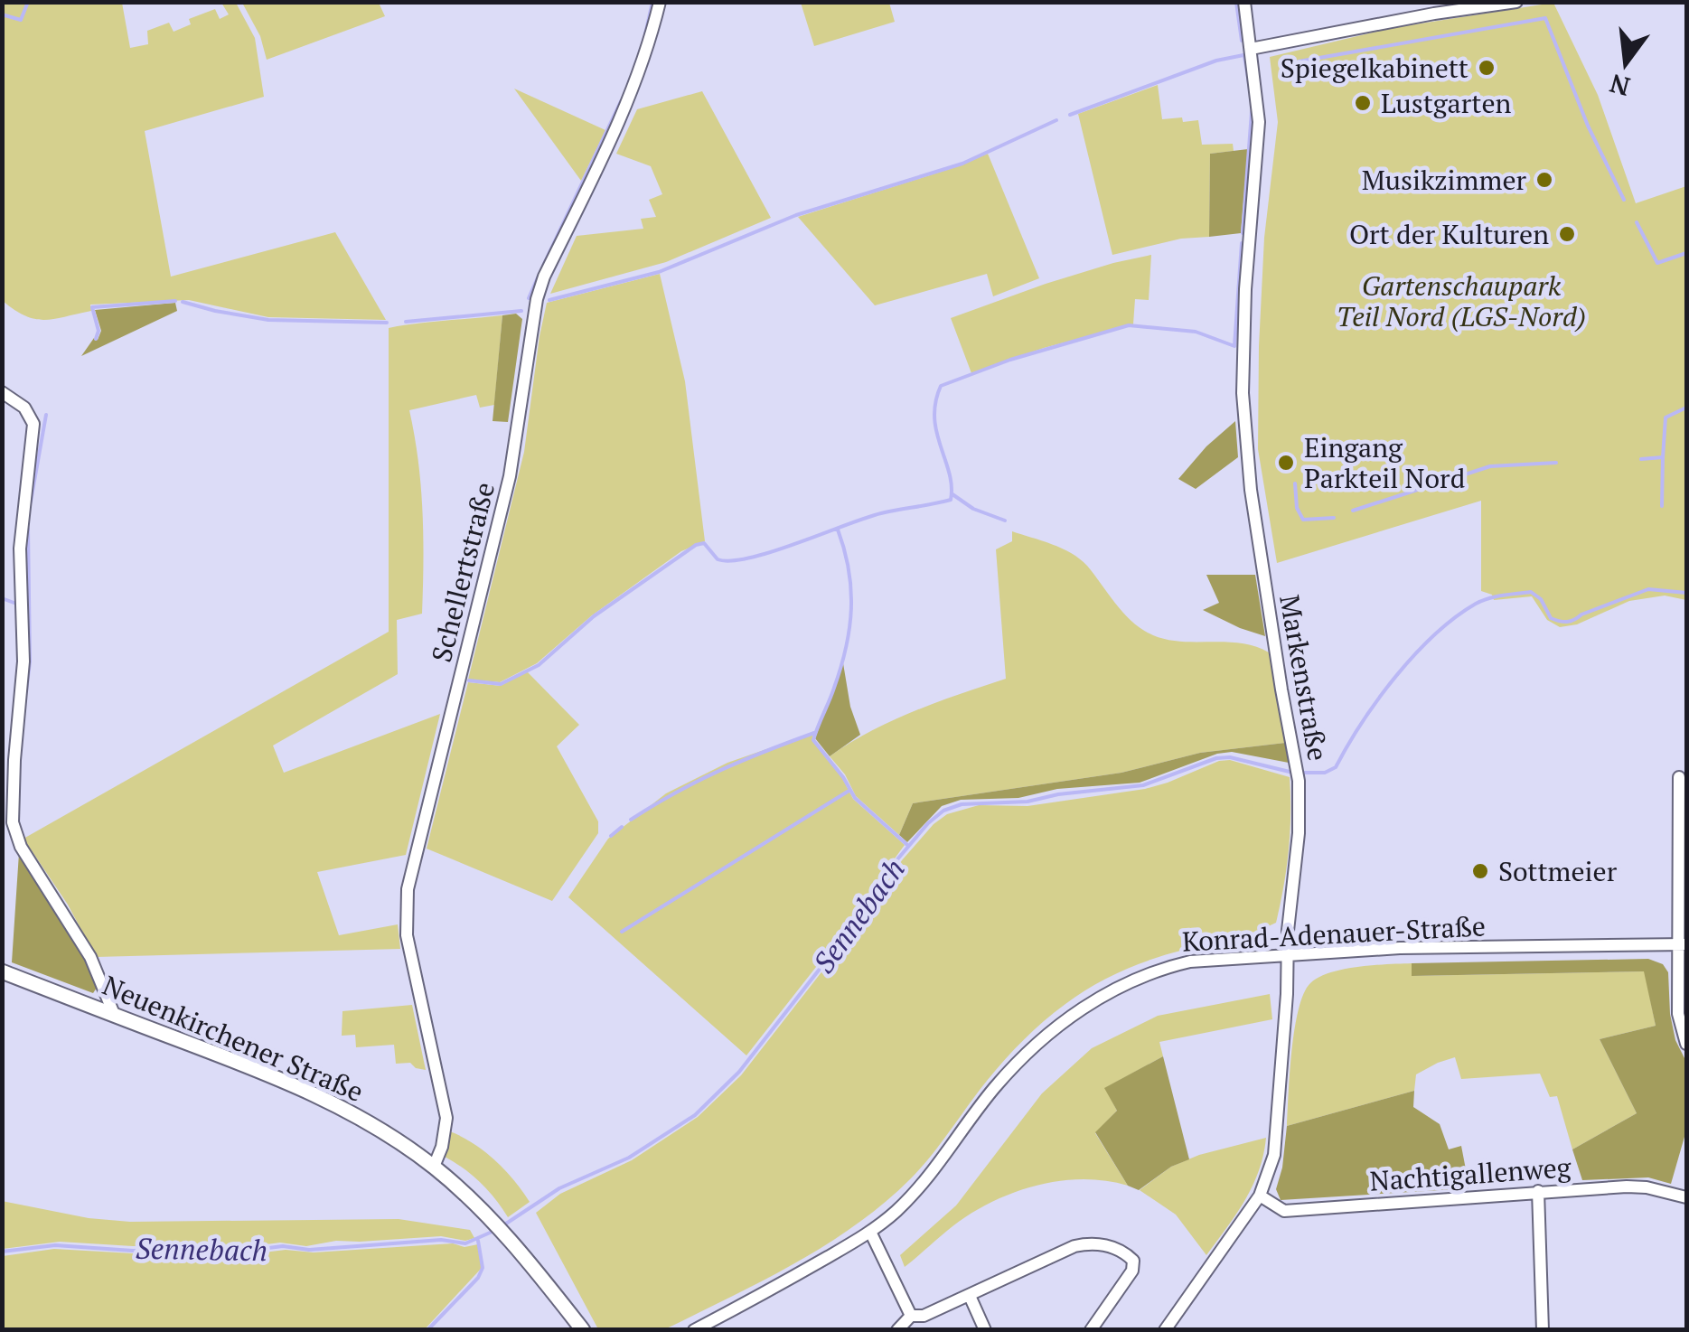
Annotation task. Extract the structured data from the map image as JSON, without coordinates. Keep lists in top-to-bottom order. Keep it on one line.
{"streets":{"street":["Schellertstraße","Markenstraße","Konrad-Adenauer-Straße","Neuenkirchener Straße","Nachtigallenweg"]},"crossings":[["Schellertstraße","Neuenkirchener Straße"],["Markenstraße","Konrad-Adenauer-Straße"],["Markenstraße","Nachtigallenweg"]],"water":["Sennebach"],"parks":["Gartenschaupark Teil Nord (LGS-Nord)"],"places":["Spiegelkabinett","Lustgarten","Musikzimmer","Ort der Kulturen","Eingang Parkteil Nord","Sottmeier"],"north":"bottom"}
